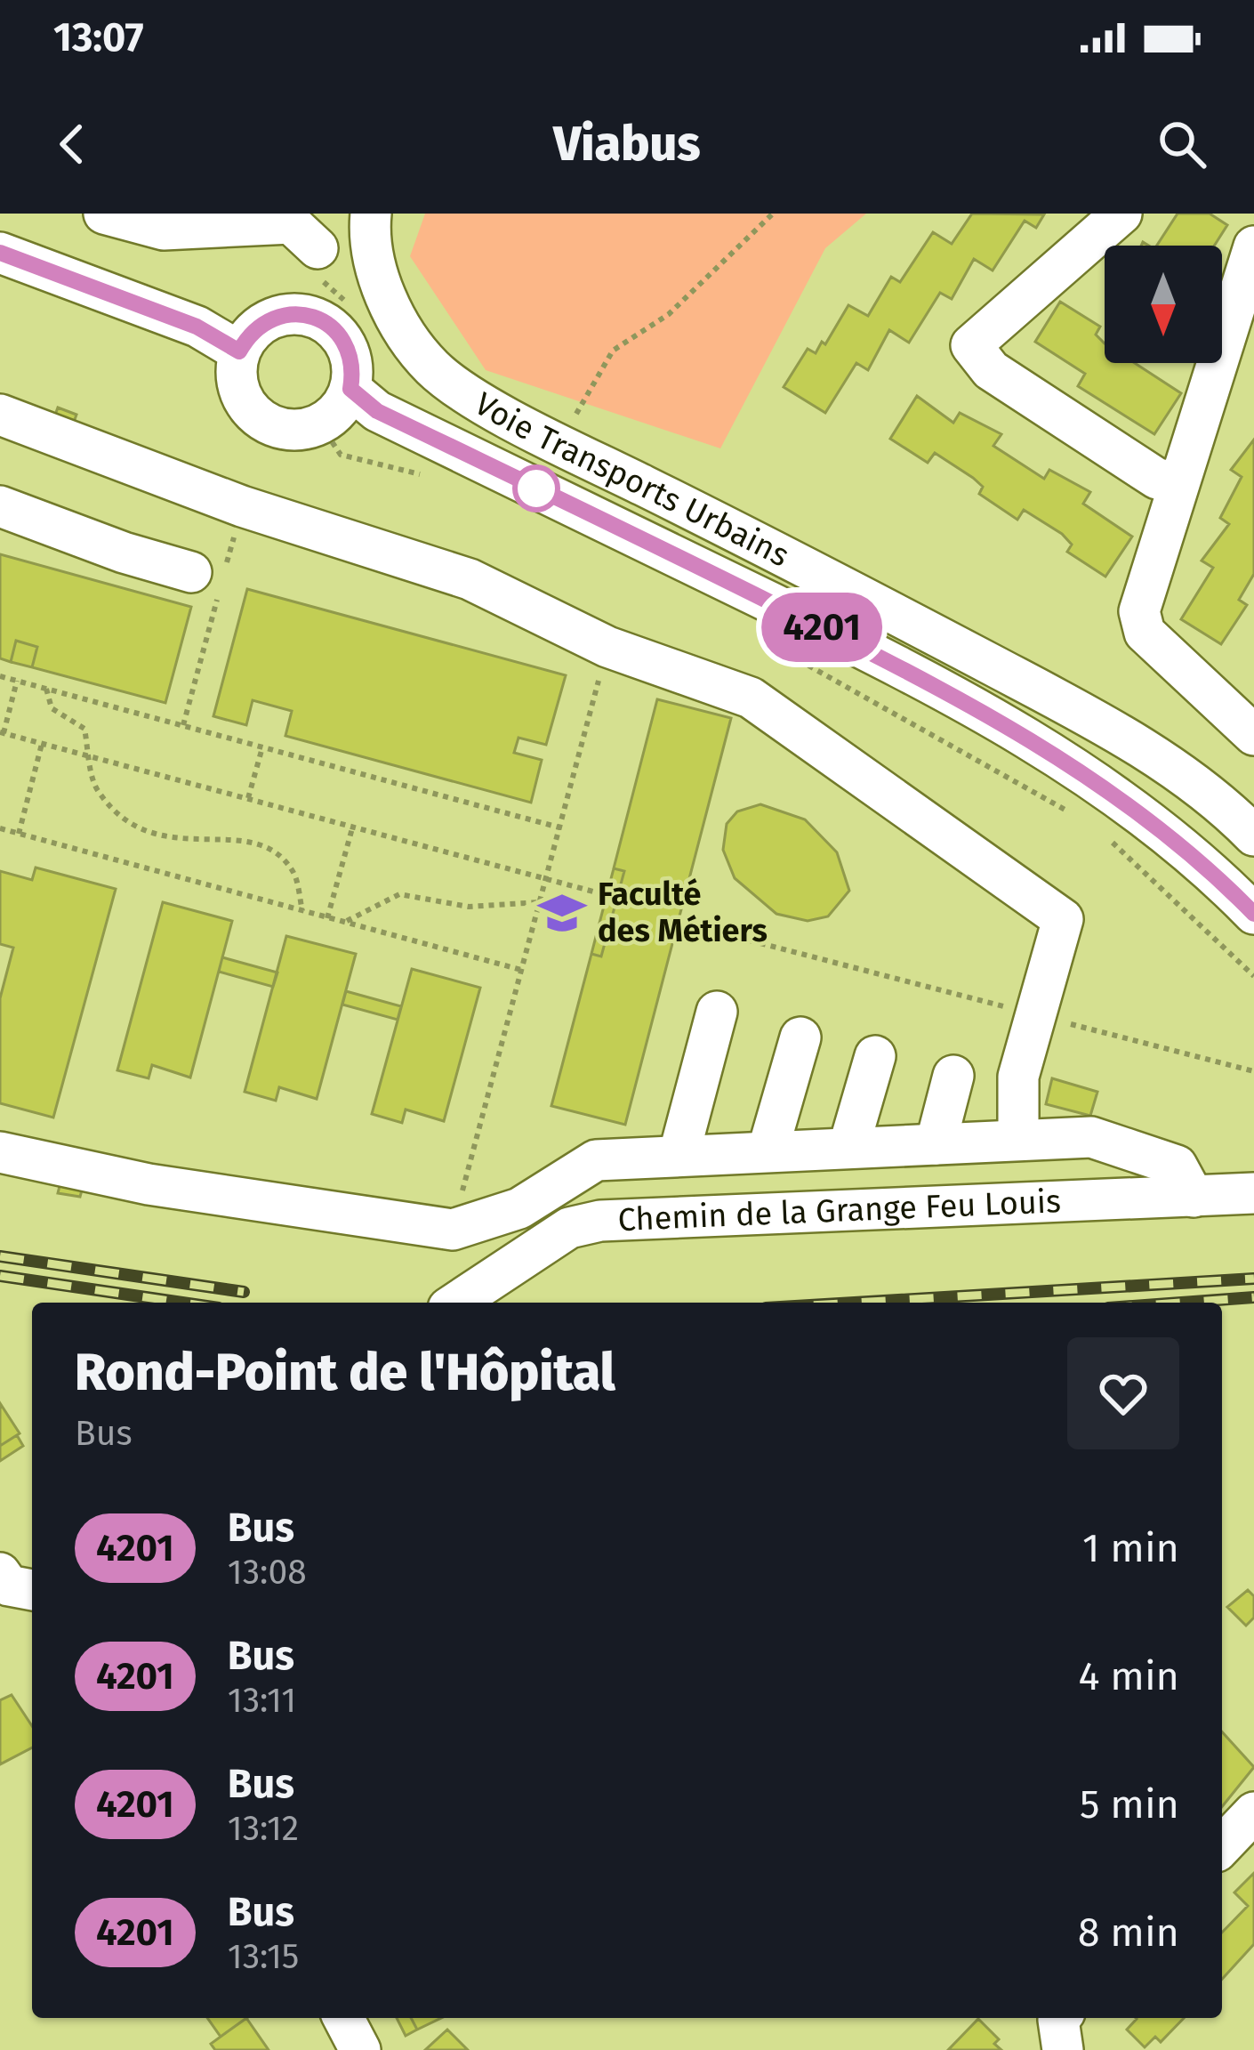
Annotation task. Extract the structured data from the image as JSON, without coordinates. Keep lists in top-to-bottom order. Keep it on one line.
{"streets":{"street":["Voie Transports Urbains","Chemin de la Grange Feu Louis"]},"places":{"school or university":["Faculté des Métiers"]},"lines":["bus line 4201"],"north":"bottom","page":{"status":"13:07","header":"Viabus","on_map":"4201","heading":["Rond-Point de l'Hôpital","Bus"],"list":[{"mark":"4201","name":"Bus","note":"13:08","value":"1 min"},{"mark":"4201","name":"Bus","note":"13:11","value":"4 min"},{"mark":"4201","name":"Bus","note":"13:12","value":"5 min"},{"mark":"4201","name":"Bus","note":"13:15","value":"8 min"}]}}
